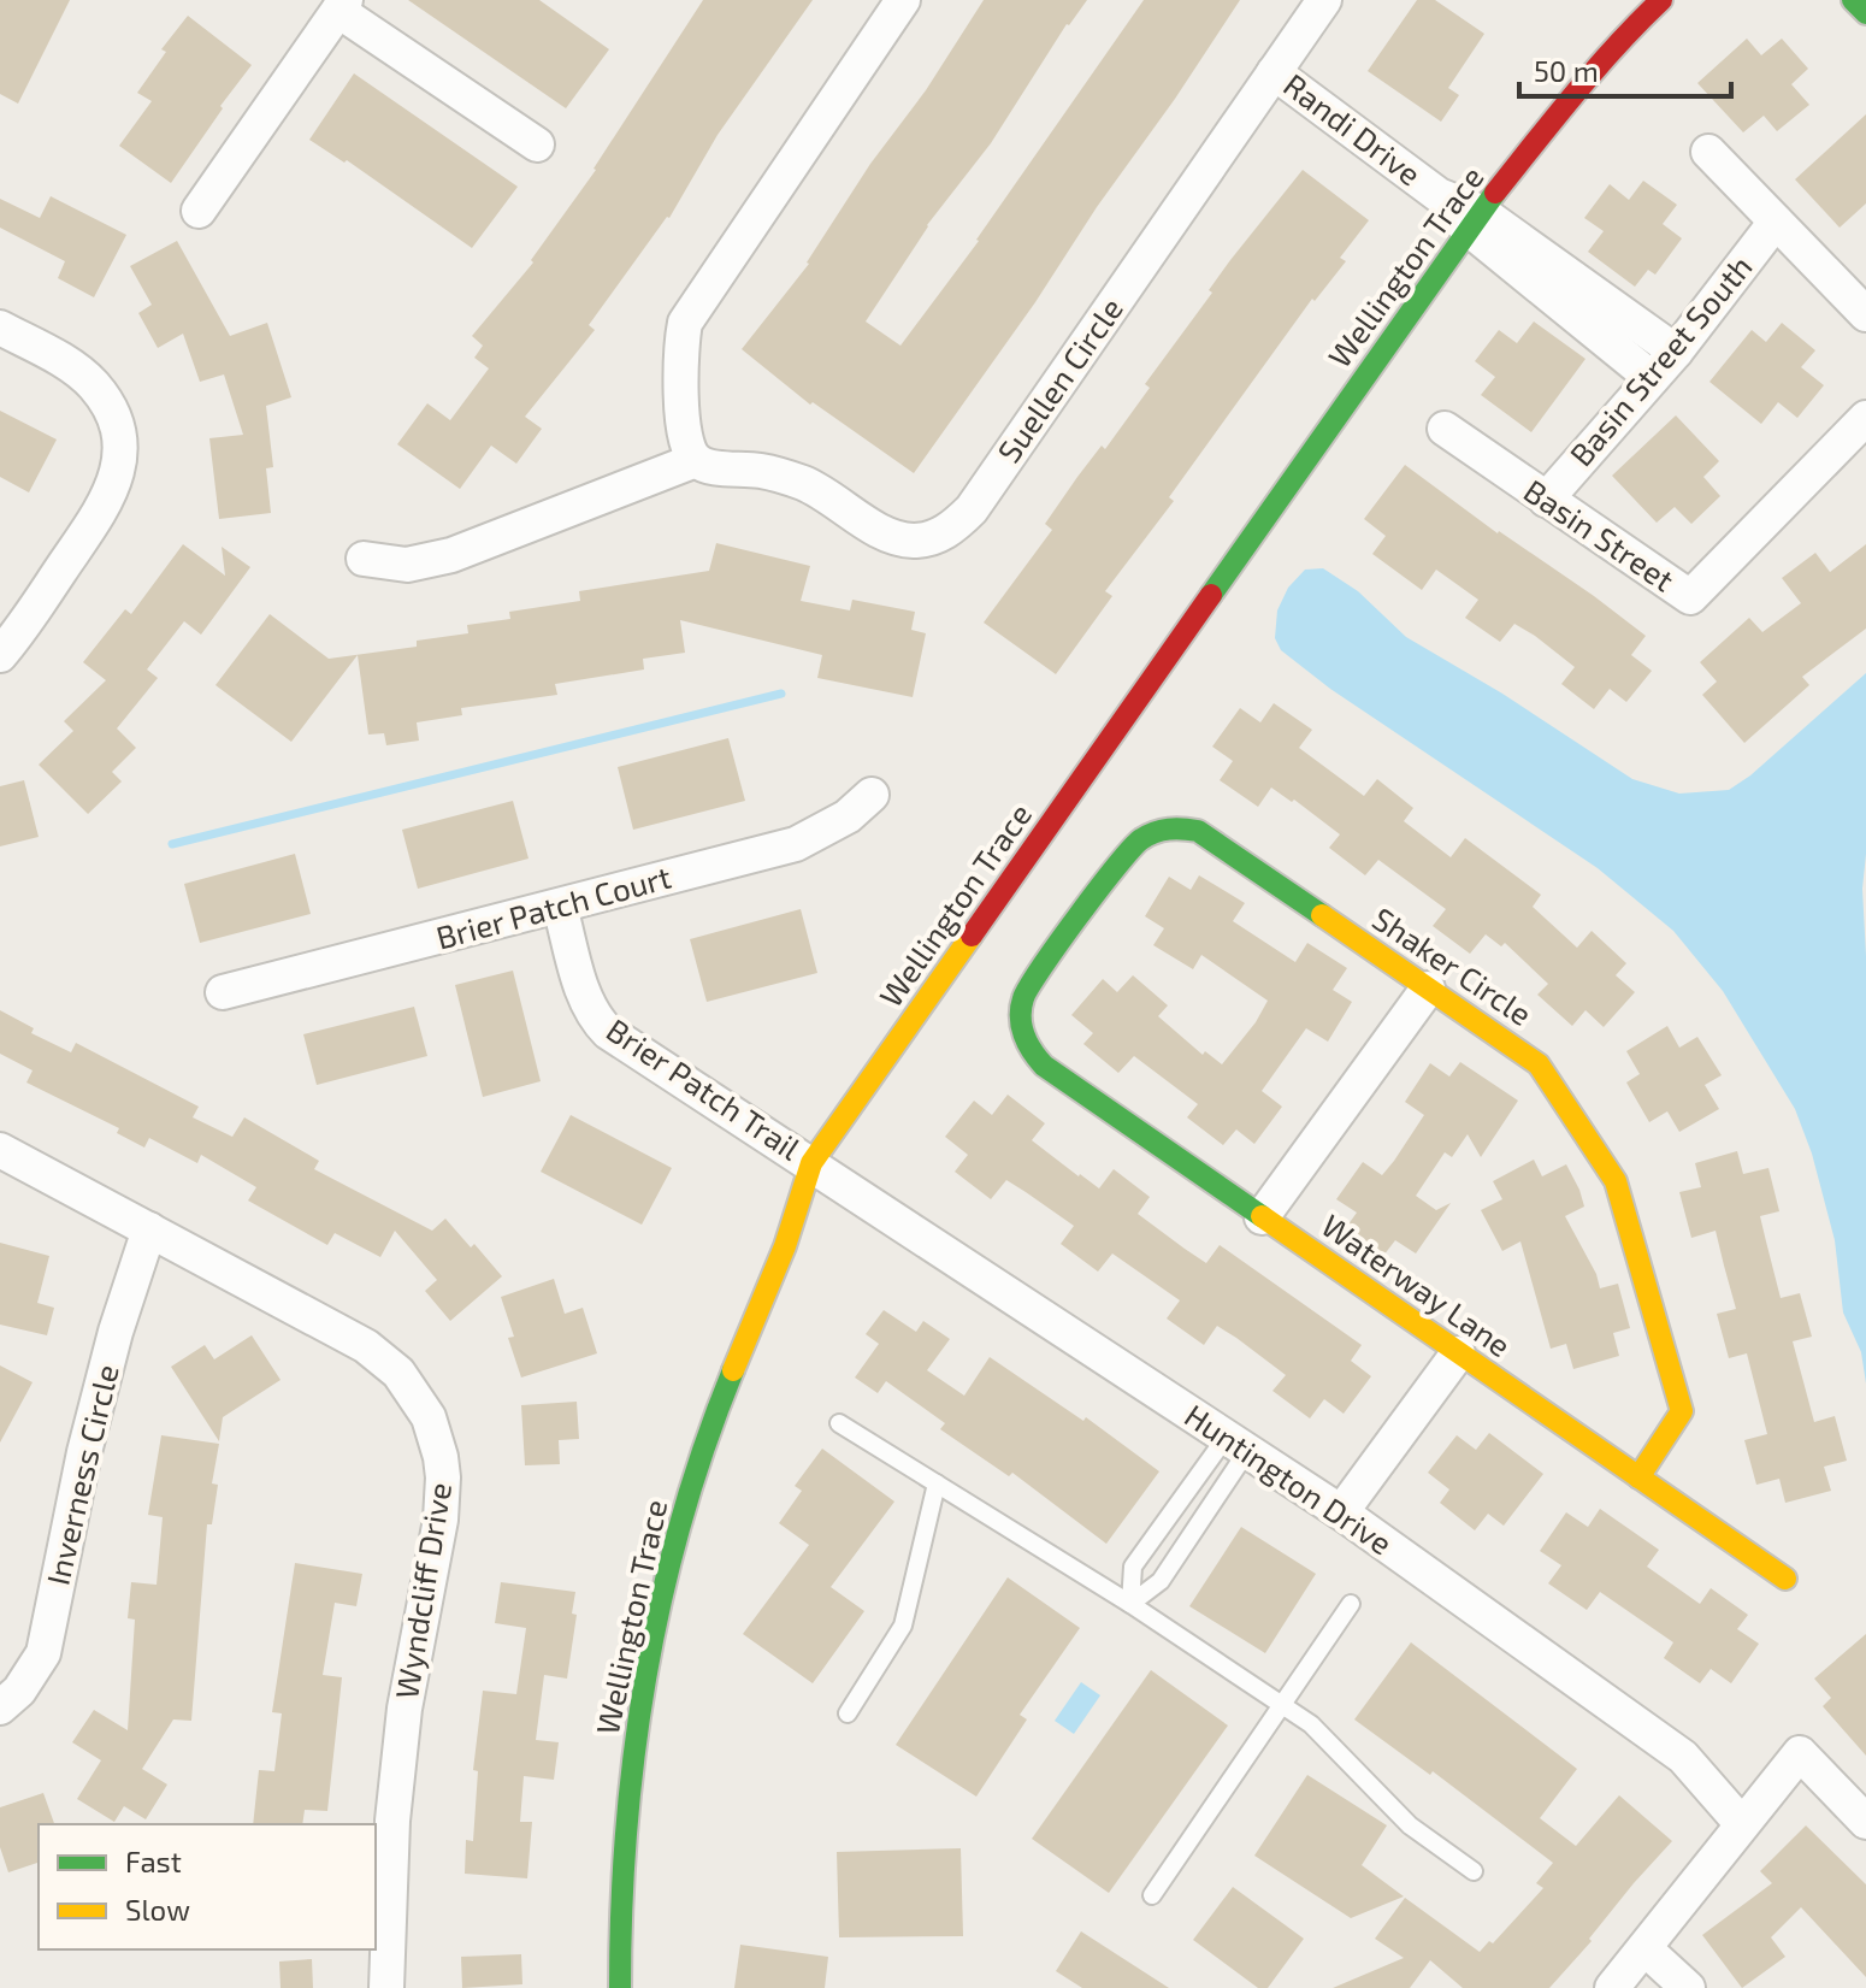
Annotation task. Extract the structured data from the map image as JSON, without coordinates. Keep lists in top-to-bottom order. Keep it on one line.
{"streets":{"street":["Randi Drive","Wellington Trace","Basin Street South","Suellen Circle","Basin Street","Brier Patch Court","Shaker Circle","Brier Patch Trail","Waterway Lane","Inverness Circle","Huntington Drive","Wyndcliff Drive"]},"crossings":[["Randi Drive","Wellington Trace"],["Randi Drive","Suellen Circle"],["Wellington Trace","Brier Patch Trail"],["Wellington Trace","Huntington Drive"],["Basin Street South","Basin Street"],["Brier Patch Court","Brier Patch Trail"],["Shaker Circle","Waterway Lane"],["Brier Patch Trail","Huntington Drive"],["Inverness Circle","Wyndcliff Drive"]],"legend":["Fast","Slow"],"scale_bar":"50 m"}
